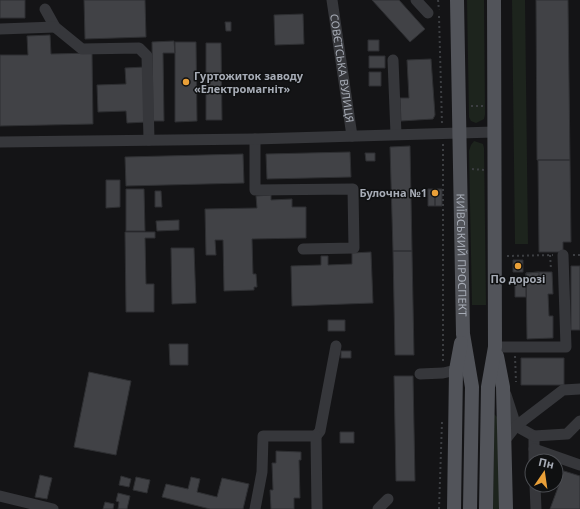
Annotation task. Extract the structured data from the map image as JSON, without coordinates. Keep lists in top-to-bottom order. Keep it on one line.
{"streets":{"main road":["КИЇВСЬКИЙ ПРОСПЕКТ"],"street":["СОВЄТСЬКА ВУЛИЦЯ"]},"places":["Гуртожиток заводу «Електромагніт»","Булочна №1","По дорозі"],"north":"top"}
